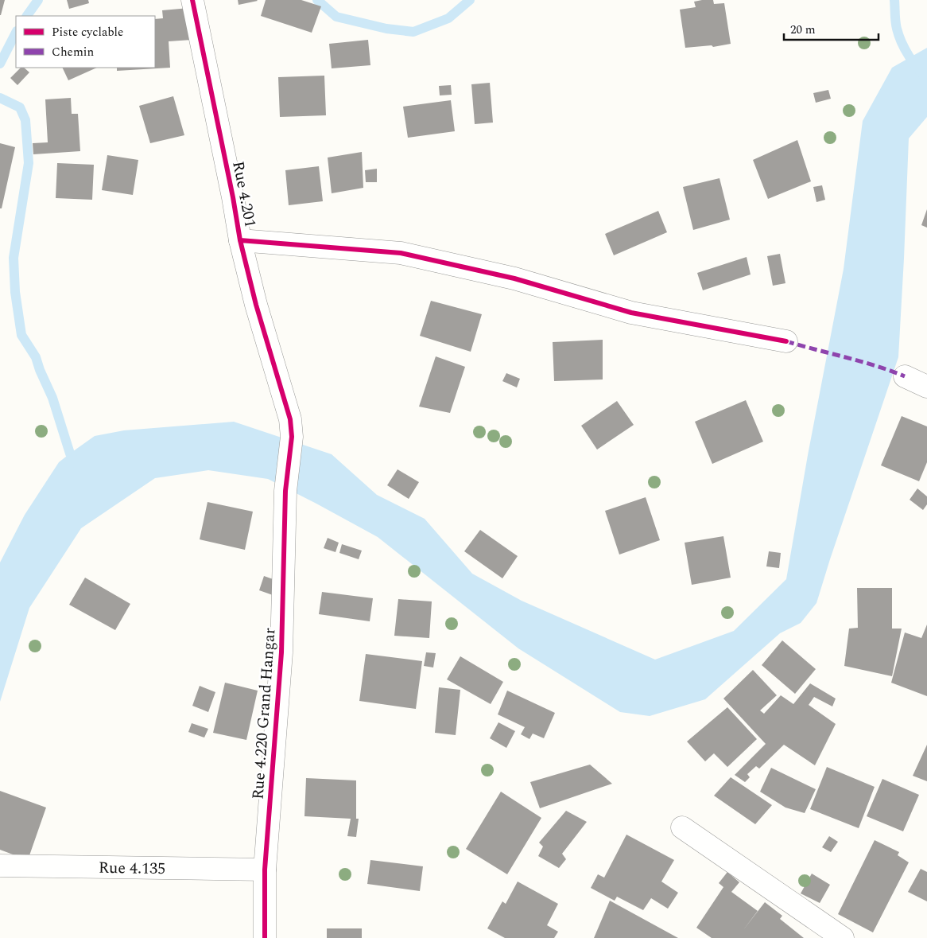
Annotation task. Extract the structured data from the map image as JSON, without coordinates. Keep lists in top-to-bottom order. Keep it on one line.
{"streets":{"street":["Rue 4.201","Rue 4.220 Grand Hangar","Rue 4.135"]},"crossings":[["Rue 4.201","Rue 4.220 Grand Hangar"],["Rue 4.220 Grand Hangar","Rue 4.135"]],"legend":["Piste cyclable","Chemin"],"scale_bar":"20 m"}
